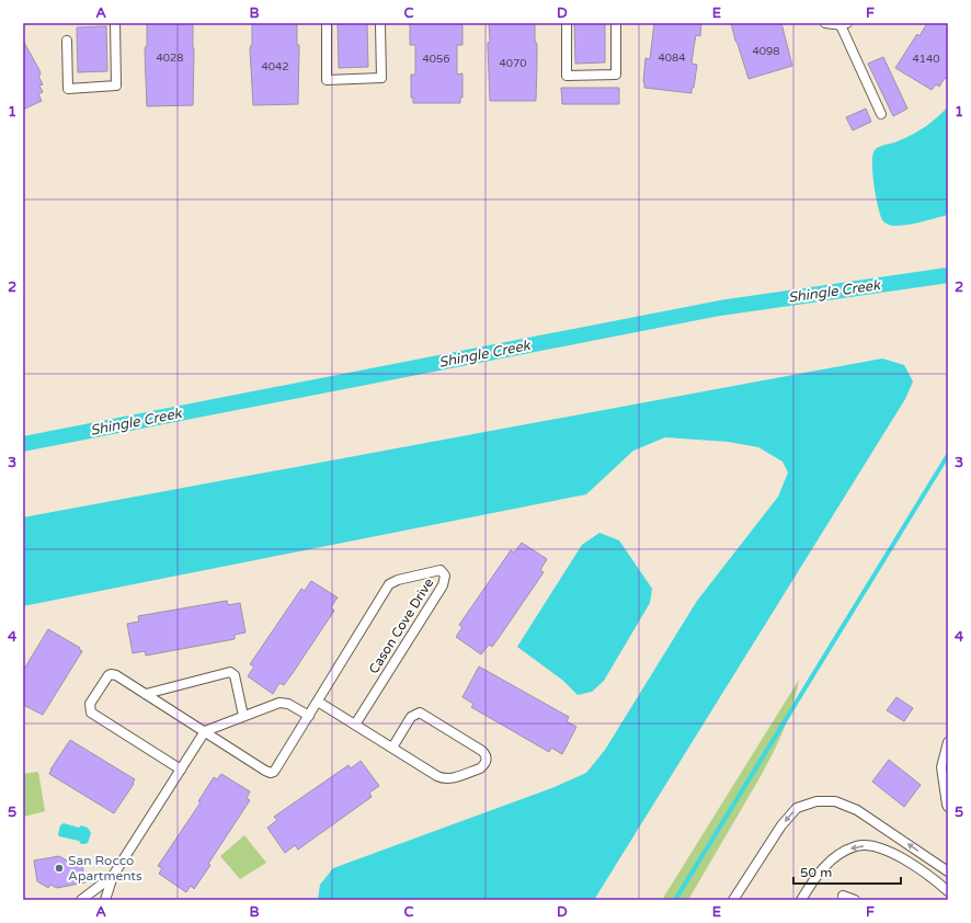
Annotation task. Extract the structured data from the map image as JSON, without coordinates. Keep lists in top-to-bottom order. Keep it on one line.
{"streets":{"lane":["Cason Cove Drive"]},"water":["Shingle Creek"],"places":["San Rocco Apartments"],"house_numbers":["4098","4028","4084","4056","4140","4070","4042"],"scale_bar":"50 m","grid":{"columns":["A","B","C","D","E","F"],"rows":["1","2","3","4","5"]}}
